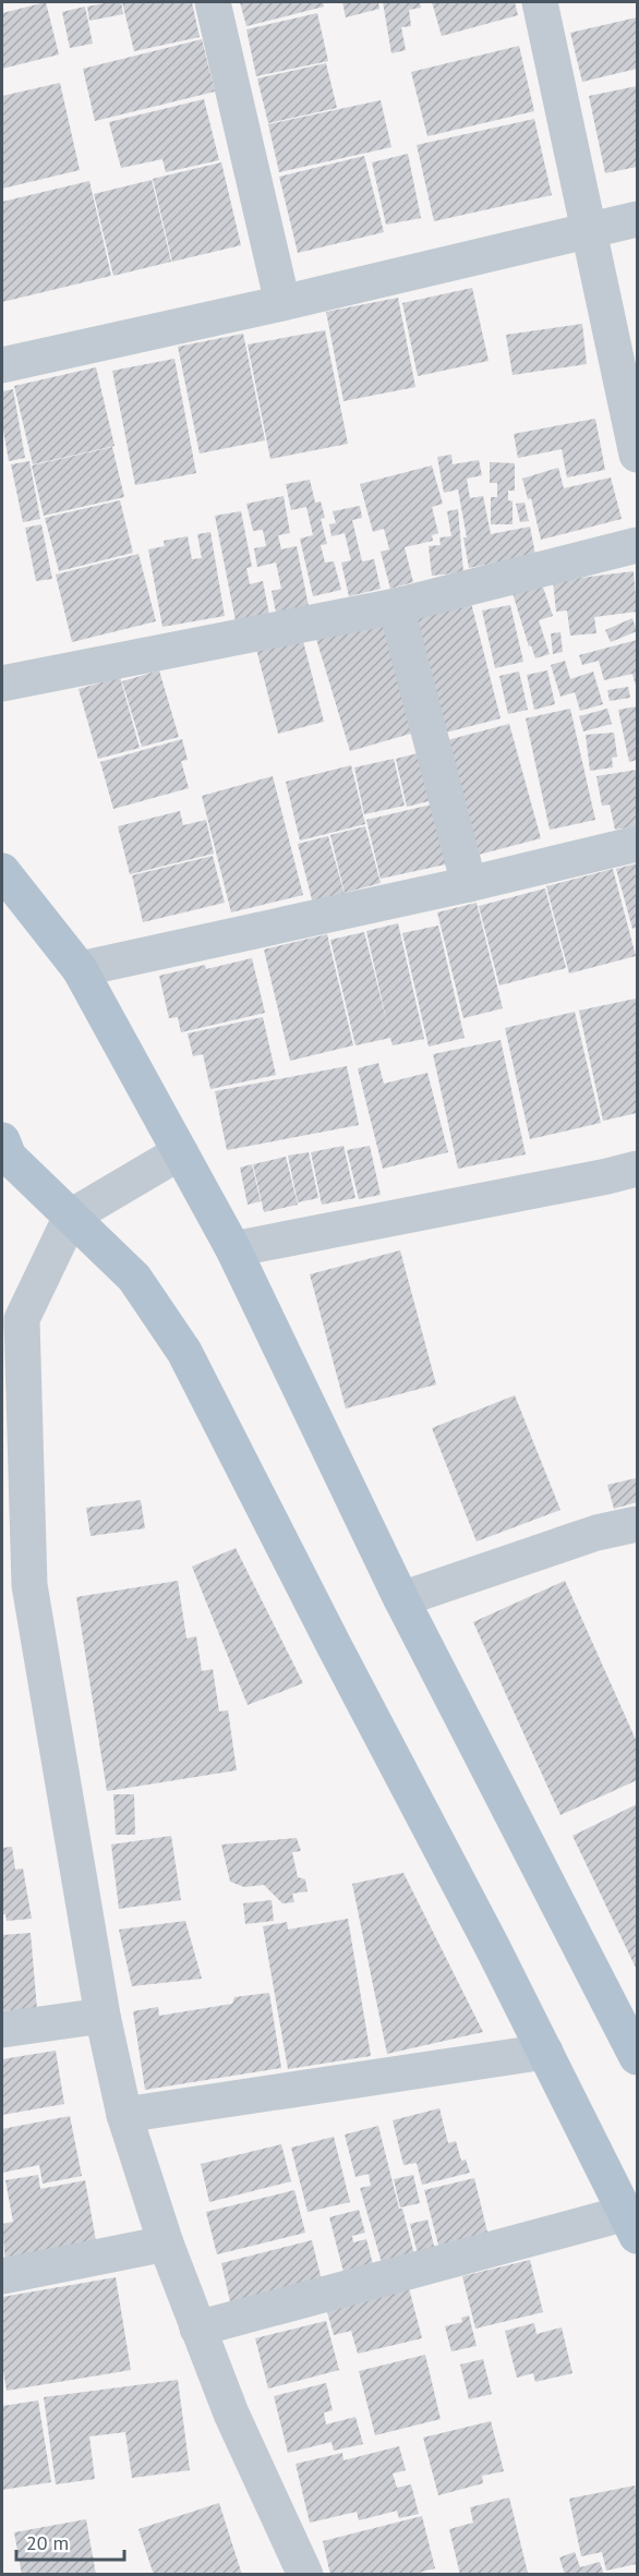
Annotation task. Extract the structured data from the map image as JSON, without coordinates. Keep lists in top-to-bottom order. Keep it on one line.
{"scale_bar":"20 m"}
